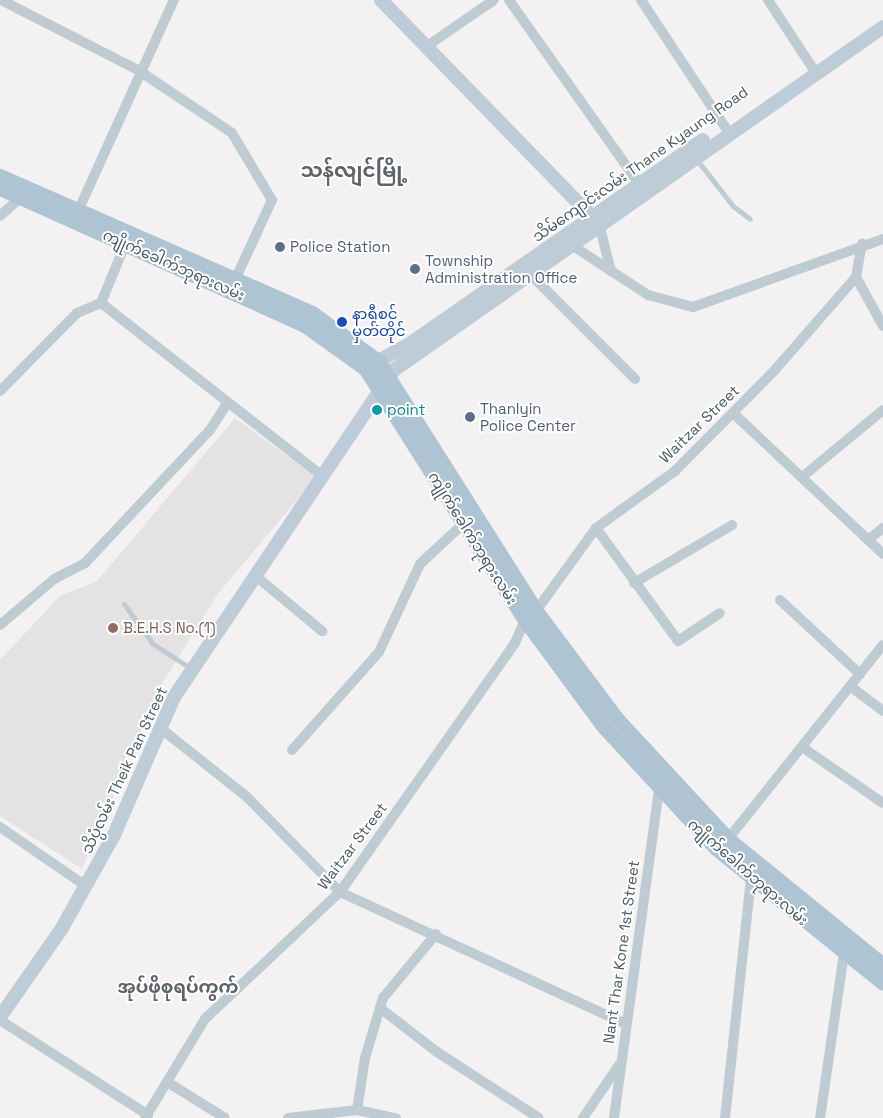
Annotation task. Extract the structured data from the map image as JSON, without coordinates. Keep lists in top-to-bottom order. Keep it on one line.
{"streets":{"main road":["ကျိုက်ခေါက်ဘုရားလမ်း"],"street":["သိမ်ကျောင်းလမ်း Thane Kyaung Road","Waitzar Street","သိပ္ပံလမ်း Theik Pan Street","Nant Thar Kone 1st Street"]},"crossings":[["သိမ်ကျောင်းလမ်း Thane Kyaung Road","ကျိုက်ခေါက်ဘုရားလမ်း"],["သိမ်ကျောင်းလမ်း Thane Kyaung Road","သိပ္ပံလမ်း Theik Pan Street"],["ကျိုက်ခေါက်ဘုရားလမ်း","Waitzar Street"],["ကျိုက်ခေါက်ဘုရားလမ်း","သိပ္ပံလမ်း Theik Pan Street"],["ကျိုက်ခေါက်ဘုရားလမ်း","Nant Thar Kone 1st Street"]],"districts":["သန်လျင်မြို့","အုပ်ဖိုစုရပ်ကွက်"],"places":["Police Station","Township Administration Office","နာရီစင် မှတ်တိုင်","point","Thanlyin Police Center","B.E.H.S No.(1)"]}
